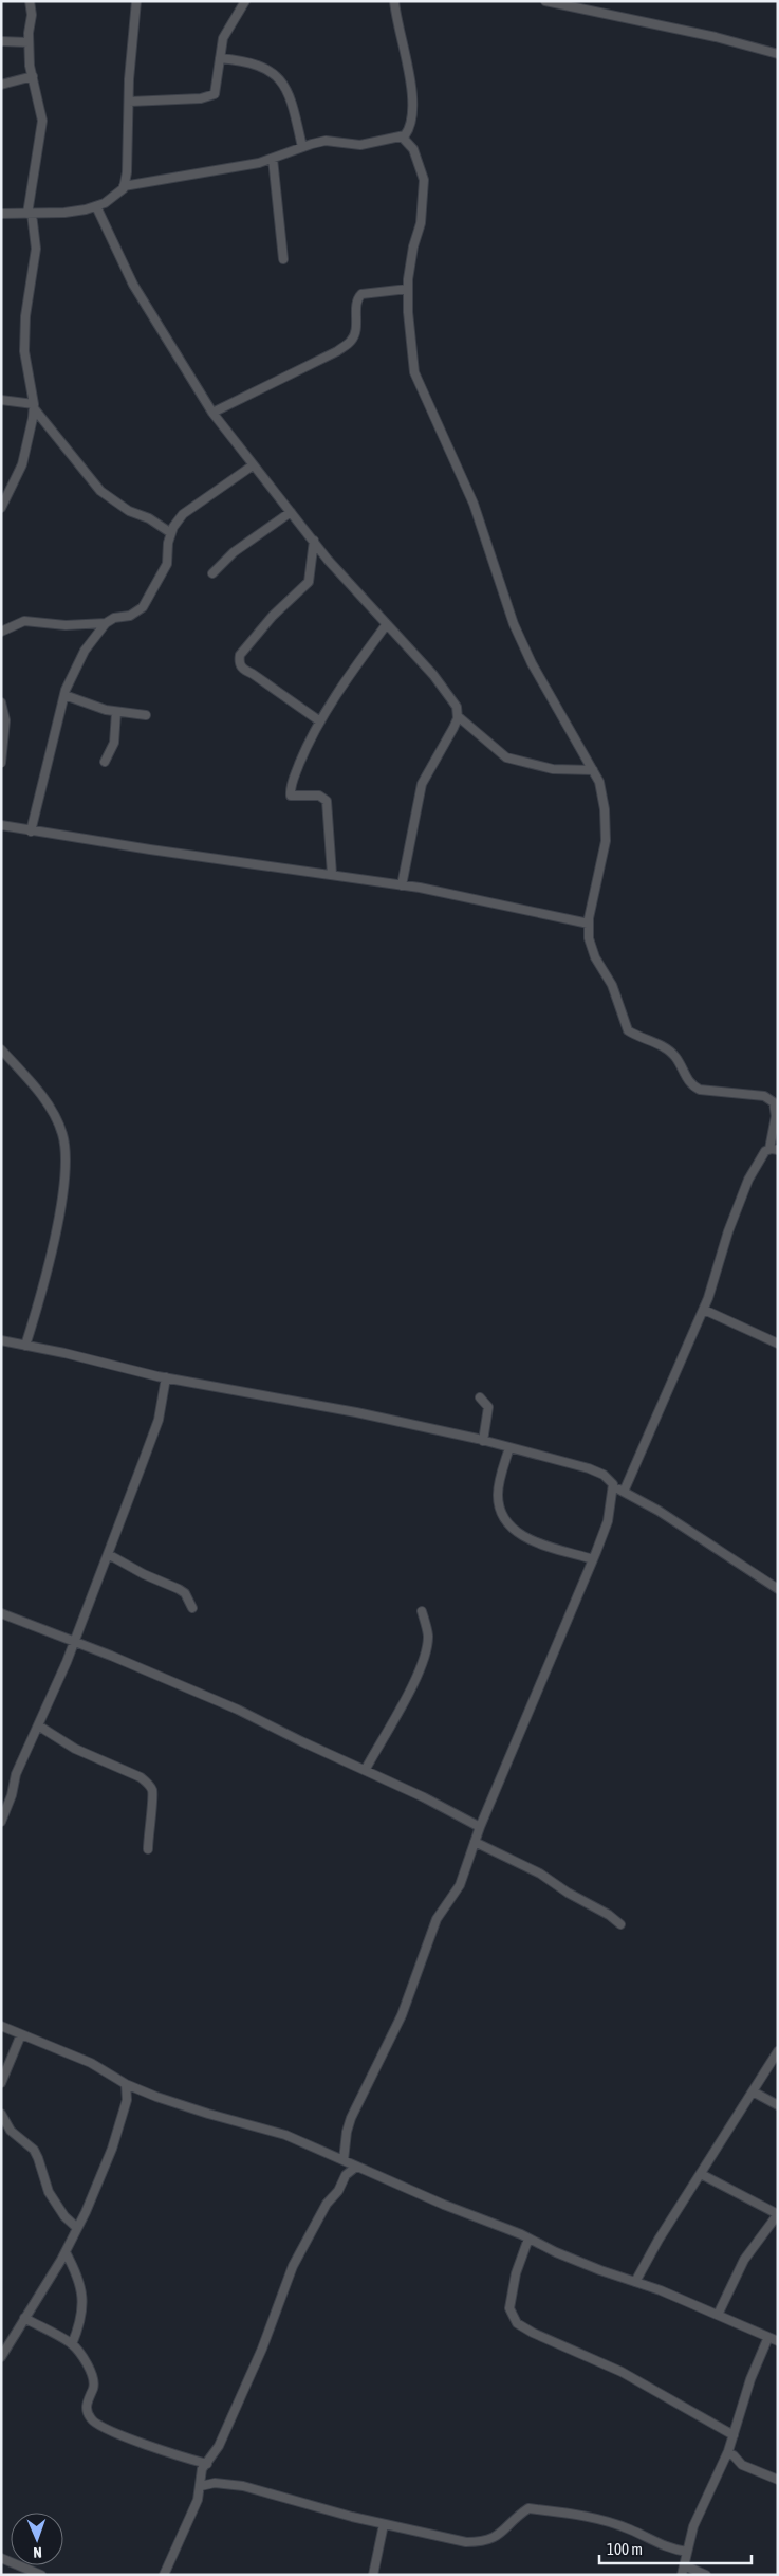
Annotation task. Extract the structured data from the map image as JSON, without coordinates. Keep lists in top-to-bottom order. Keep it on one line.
{"scale_bar":"100 m","north":"bottom"}
